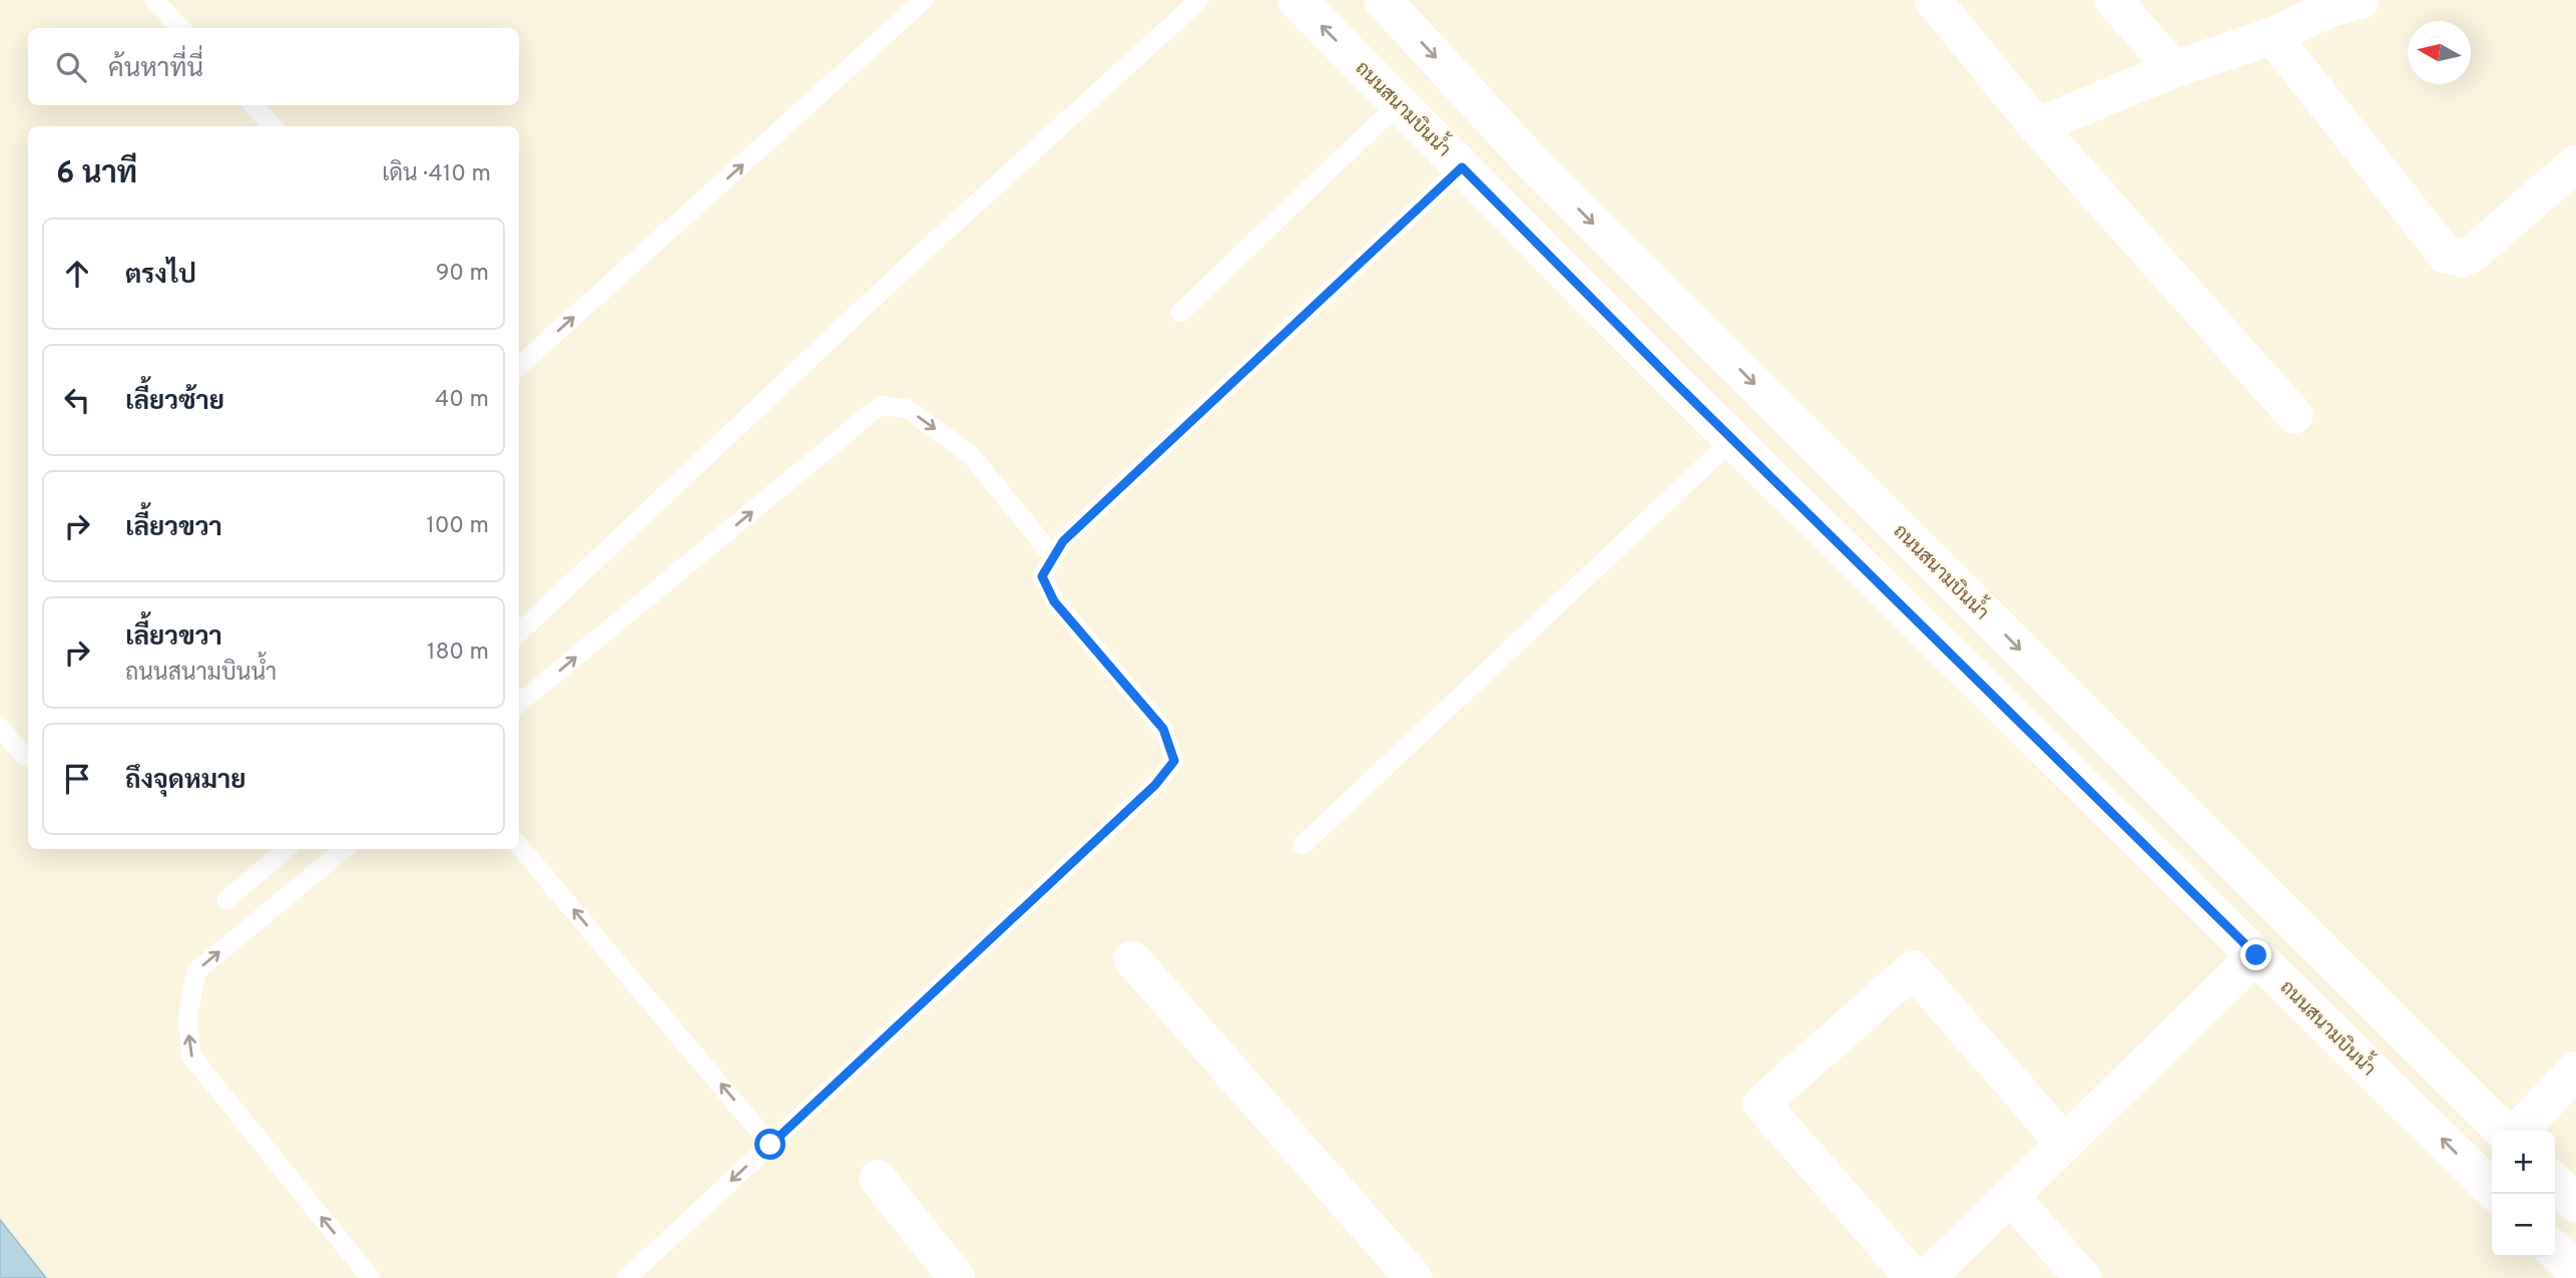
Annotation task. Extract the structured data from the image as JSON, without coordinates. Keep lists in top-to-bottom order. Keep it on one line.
{"streets":{"main road":["ถนนสนามบินน้ำ"]},"north":"left","page":{"search":"ค้นหาที่นี่","heading":["6 นาที","เดิน · 410 m"],"list":[["ตรงไป","90 m"],["เลี้ยวซ้าย","40 m"],["เลี้ยวขวา","100 m"],["เลี้ยวขวา","ถนนสนามบินน้ำ","180 m"],"ถึงจุดหมาย"],"map_buttons":["+","−"]}}
